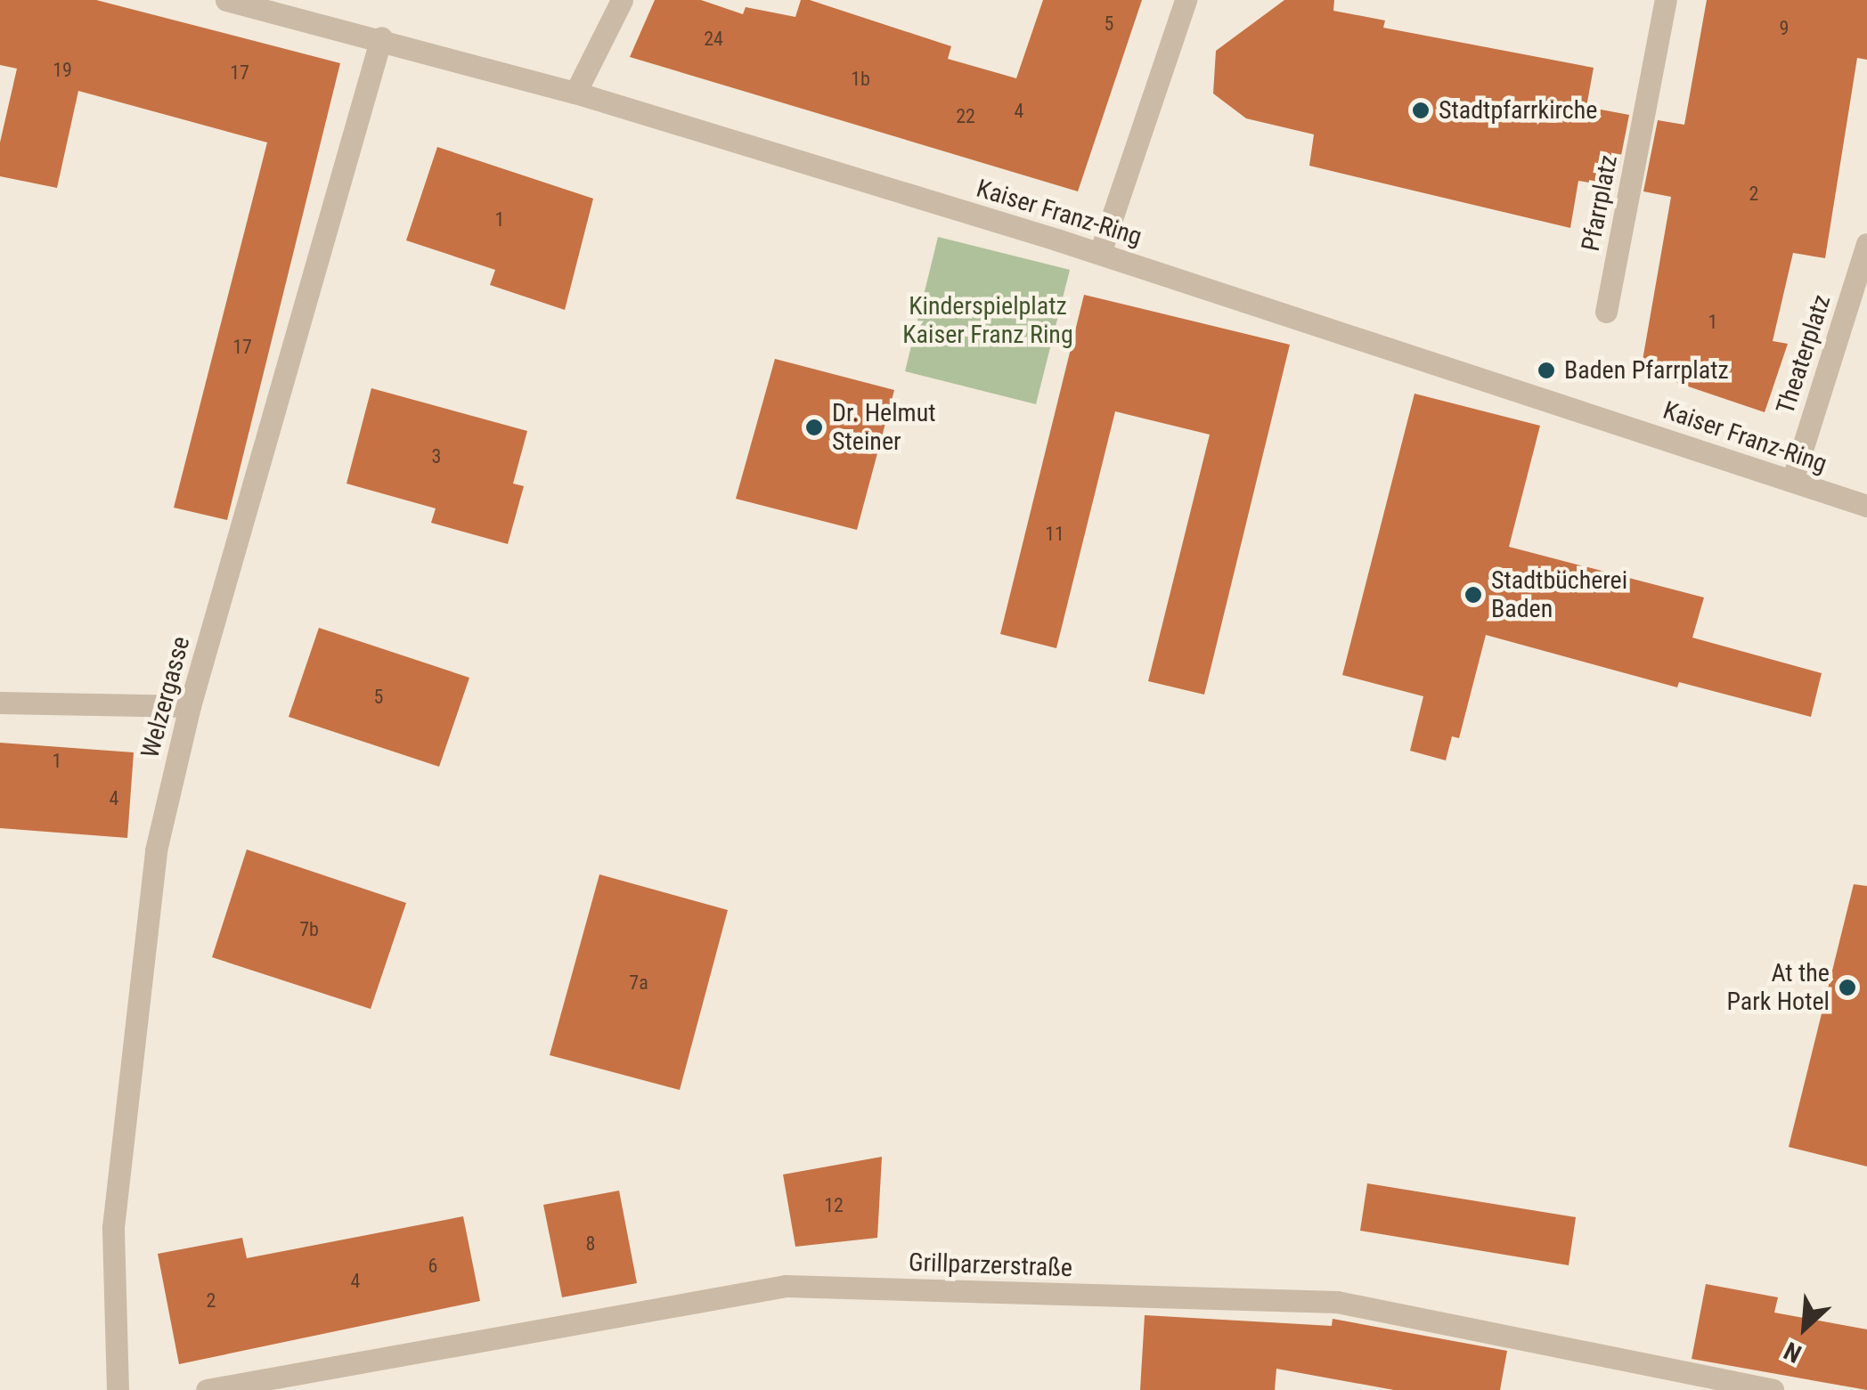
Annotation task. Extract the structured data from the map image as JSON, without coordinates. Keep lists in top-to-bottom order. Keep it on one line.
{"streets":{"street":["Pfarrplatz","Kaiser Franz-Ring","Theaterplatz","Welzergasse","Grillparzerstraße"]},"crossings":[["Kaiser Franz-Ring","Theaterplatz"],["Kaiser Franz-Ring","Welzergasse"]],"parks":["Kinderspielplatz Kaiser Franz Ring"],"places":["Stadtpfarrkirche","Baden Pfarrplatz","Dr. Helmut Steiner","Stadtbücherei Baden","At the Park Hotel"],"house_numbers":["5","9","24","19","17","1b","4","22","2","1","1","17","3","11","5","1","4","7b","7a","12","8","6","4","2"],"north":"bottom left"}
